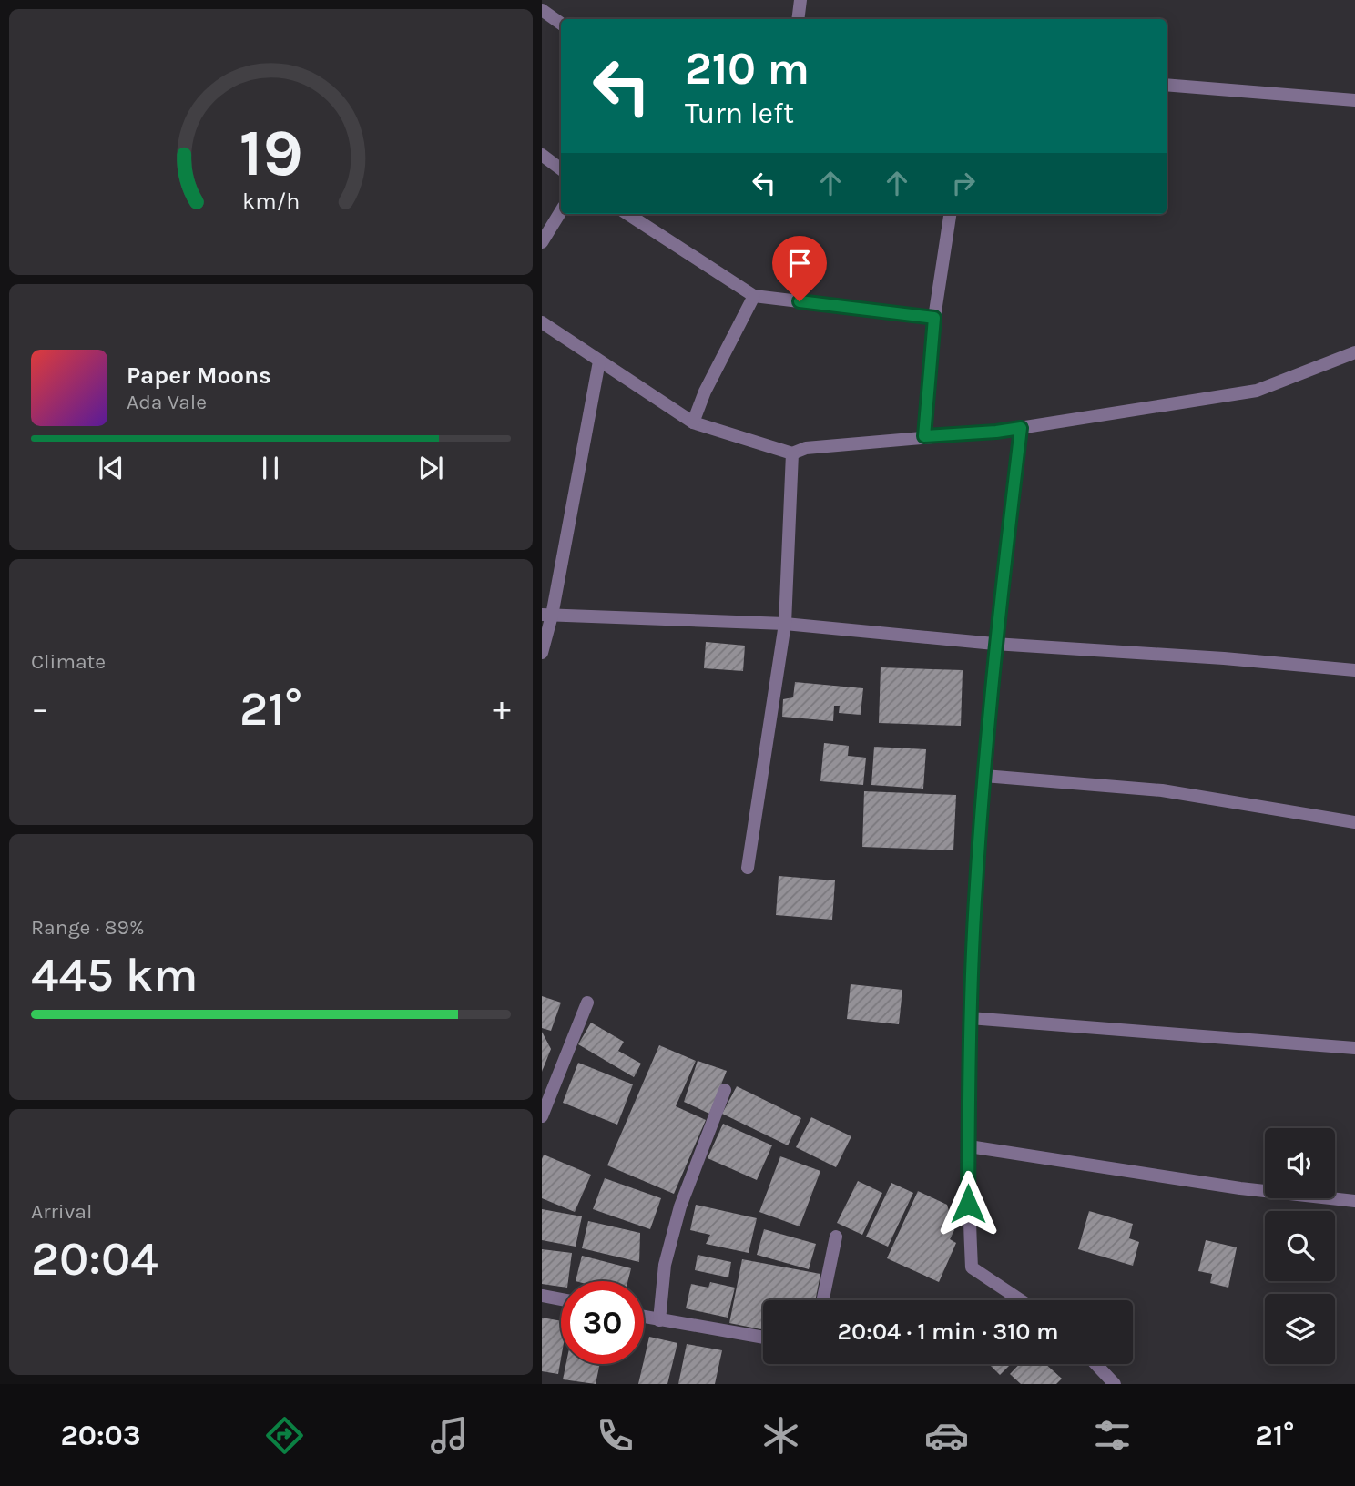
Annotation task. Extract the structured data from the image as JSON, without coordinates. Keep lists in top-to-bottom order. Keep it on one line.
{"page":{"turn":["210 m","Turn left"],"song":["Paper Moons","Ada Vale"],"tile":["Climate",["Range · 89%","445 km"],["Arrival","20:04"]],"heat":["−","21°","+"],"limit":"30","trip":"20:04 · 1 min · 310 m","tabs":["20:03","21°"],"gauge":["19","km/h"]}}
